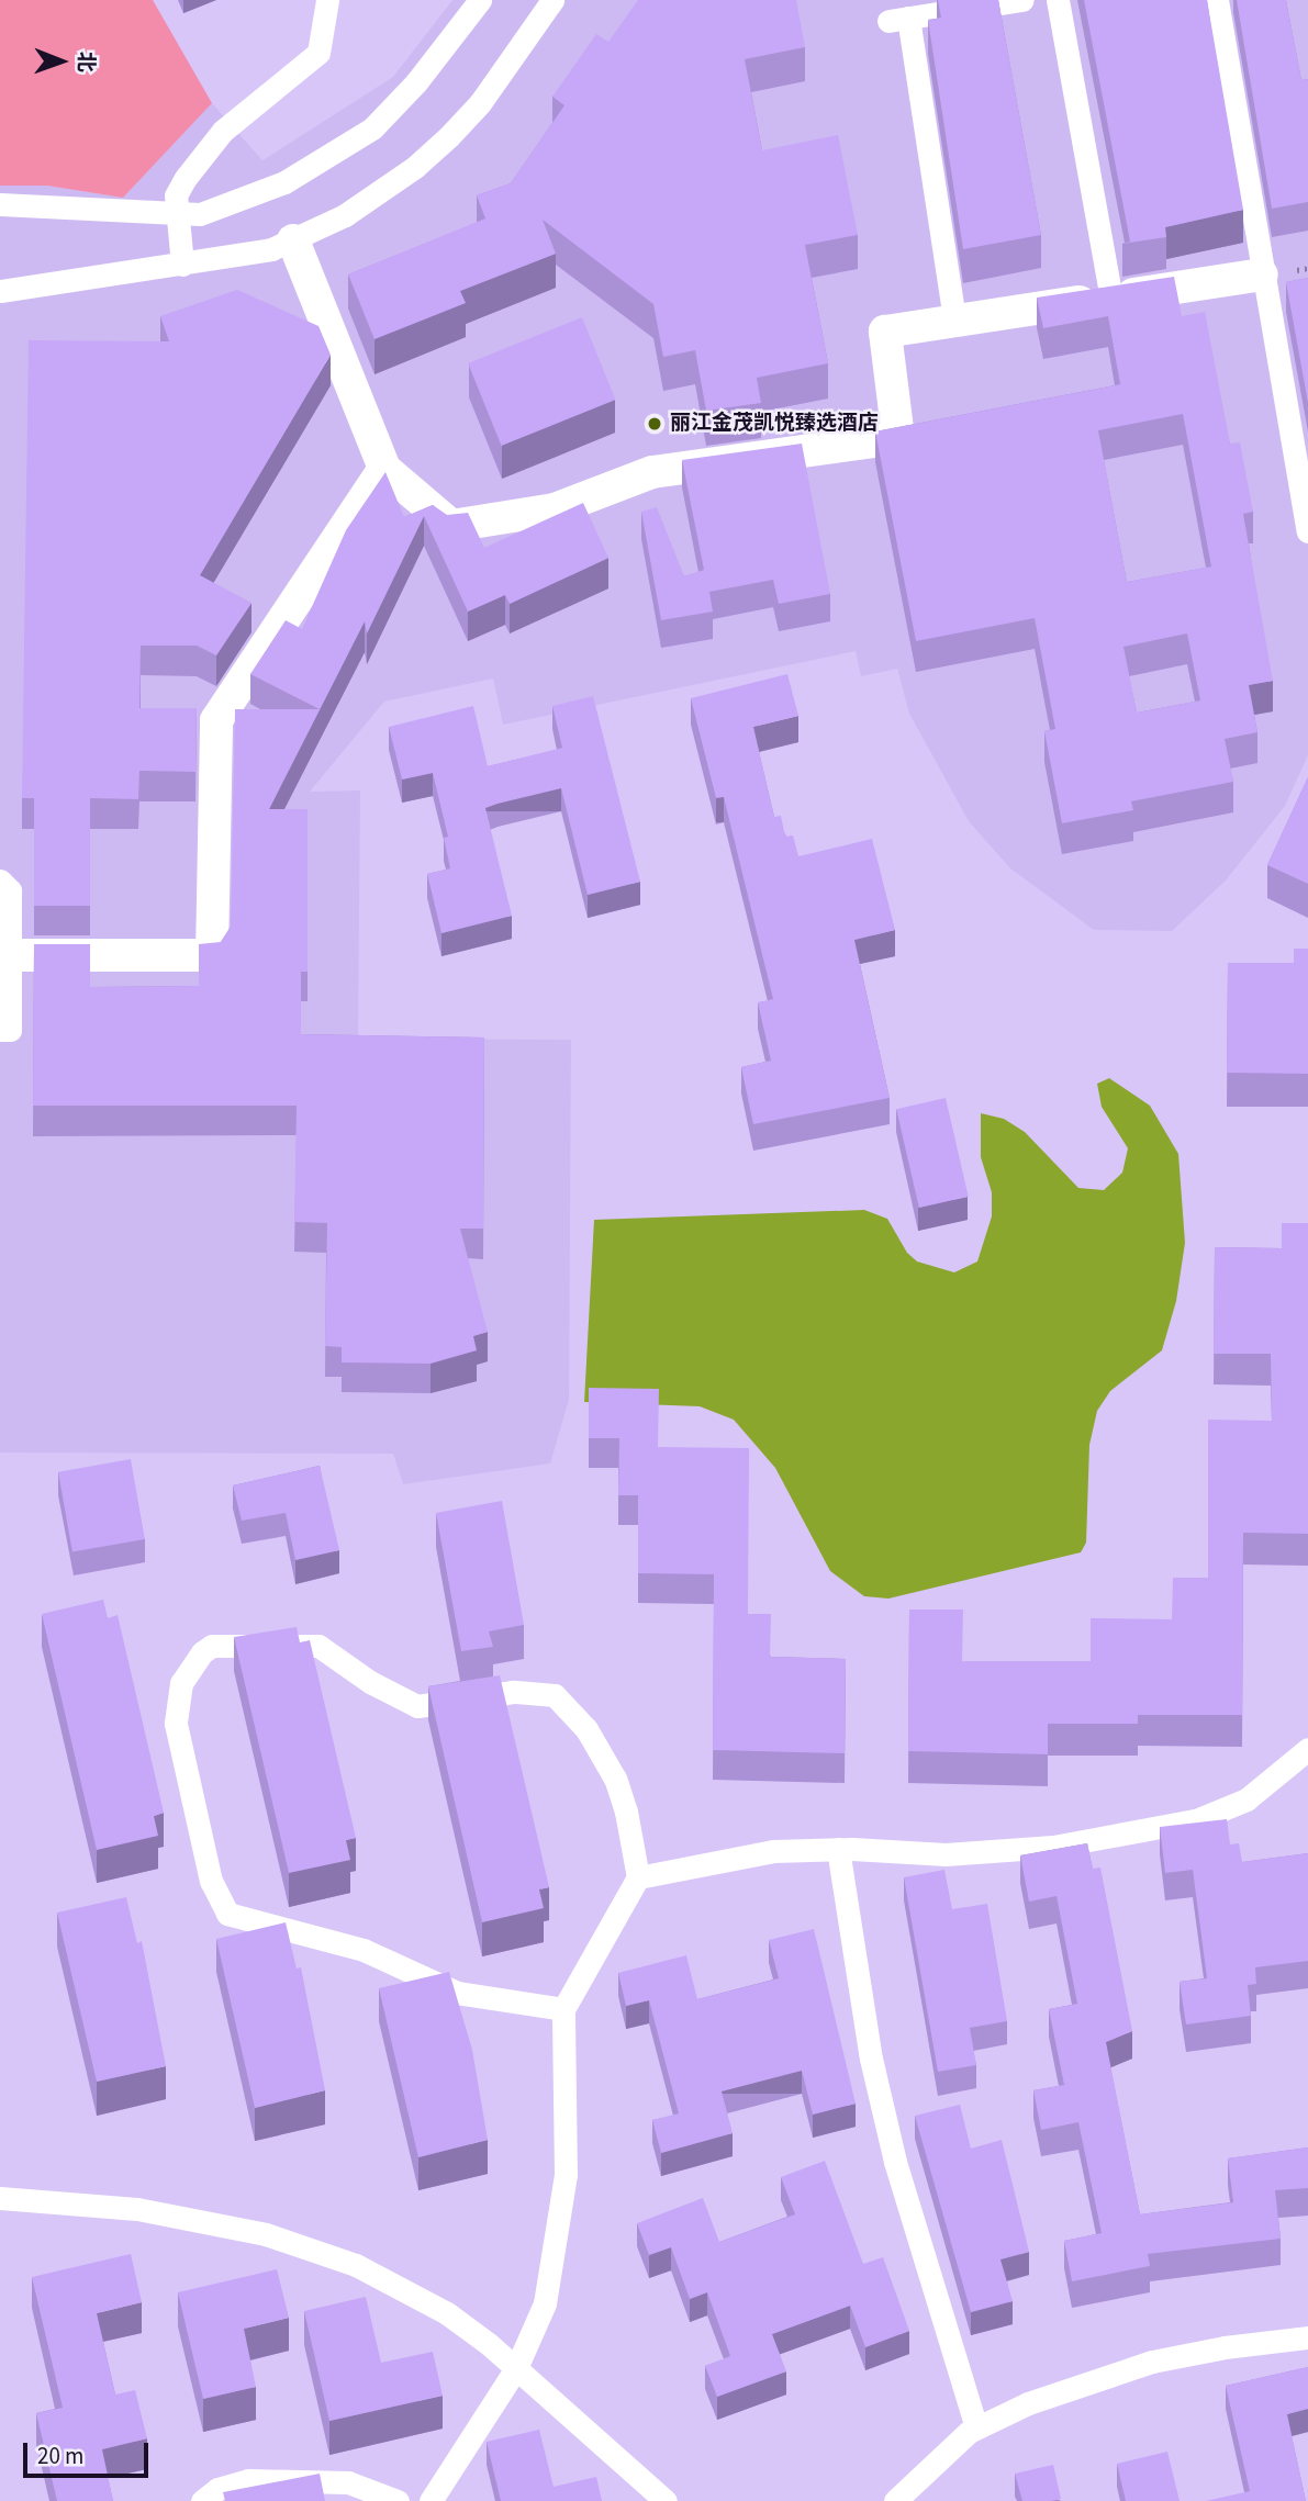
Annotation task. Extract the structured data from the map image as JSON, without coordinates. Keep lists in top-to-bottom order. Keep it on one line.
{"places":["丽江金茂凯悦臻选酒店"],"scale_bar":"20 m","north":"right"}
